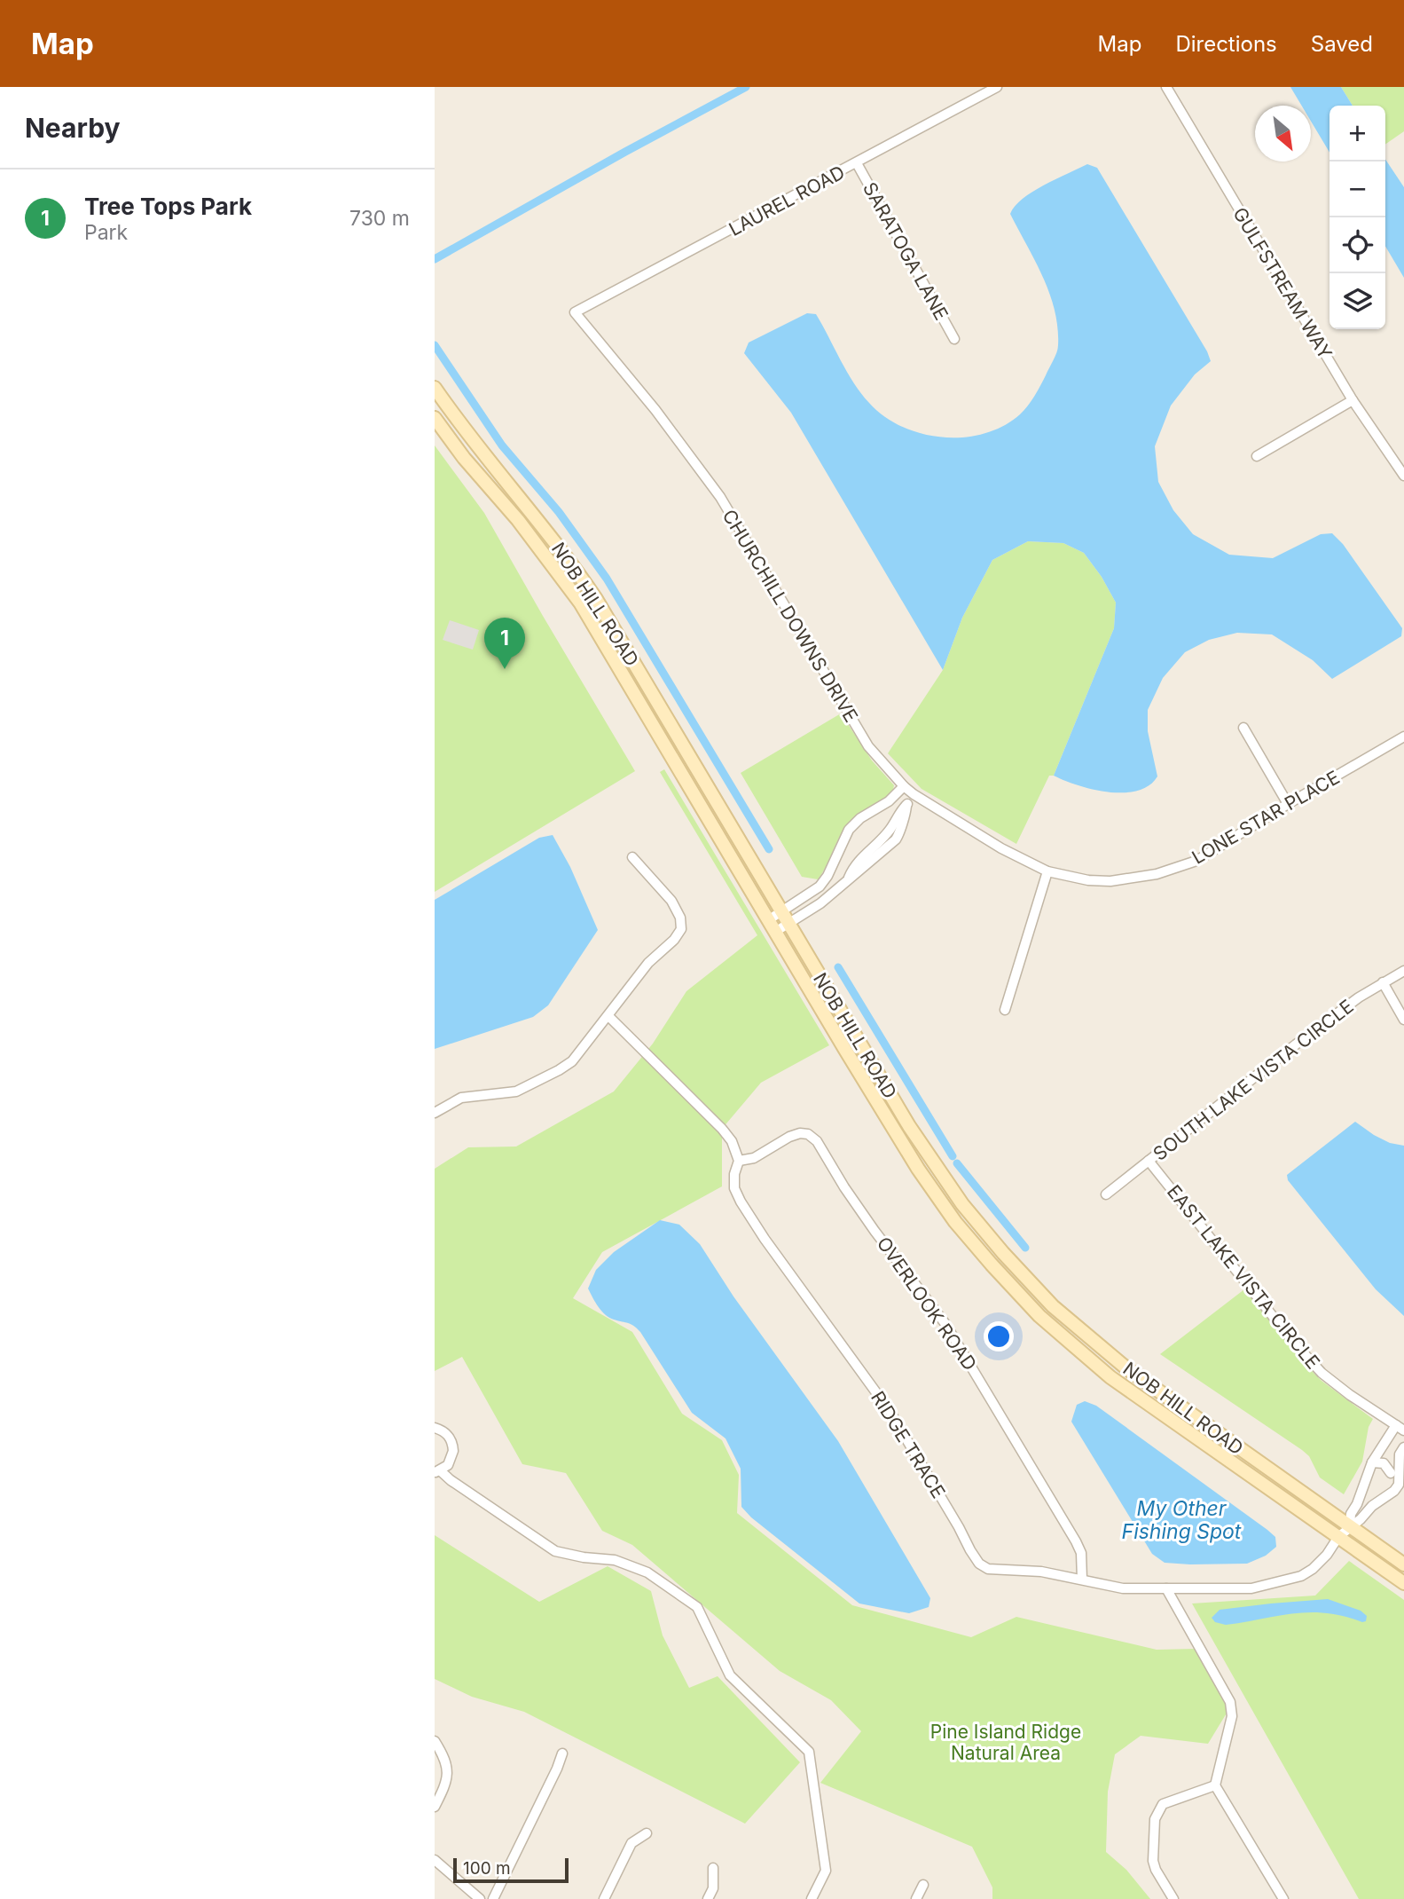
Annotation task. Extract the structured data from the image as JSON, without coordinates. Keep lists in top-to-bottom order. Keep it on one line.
{"streets":{"main road":["NOB HILL ROAD"],"street":["LAUREL ROAD","SARATOGA LANE","GULFSTREAM WAY","CHURCHILL DOWNS DRIVE","LONE STAR PLACE","SOUTH LAKE VISTA CIRCLE","EAST LAKE VISTA CIRCLE","OVERLOOK ROAD","RIDGE TRACE"]},"crossings":[["LAUREL ROAD","SARATOGA LANE"],["LAUREL ROAD","CHURCHILL DOWNS DRIVE"],["NOB HILL ROAD","RIDGE TRACE"],["CHURCHILL DOWNS DRIVE","LONE STAR PLACE"],["SOUTH LAKE VISTA CIRCLE","EAST LAKE VISTA CIRCLE"],["OVERLOOK ROAD","RIDGE TRACE"]],"water":["My Other Fishing Spot"],"parks":["Pine Island Ridge Natural Area"],"scale_bar":"100 m","north":"bottom right","page":{"header":"Map","nav":["Map","Directions","Saved"],"heading":"Nearby","map_buttons":["+","−"],"list":[{"mark":"1","name":"Tree Tops Park","note":"Park","value":"730 m"}],"pins":"1","scale":"100 m"}}
